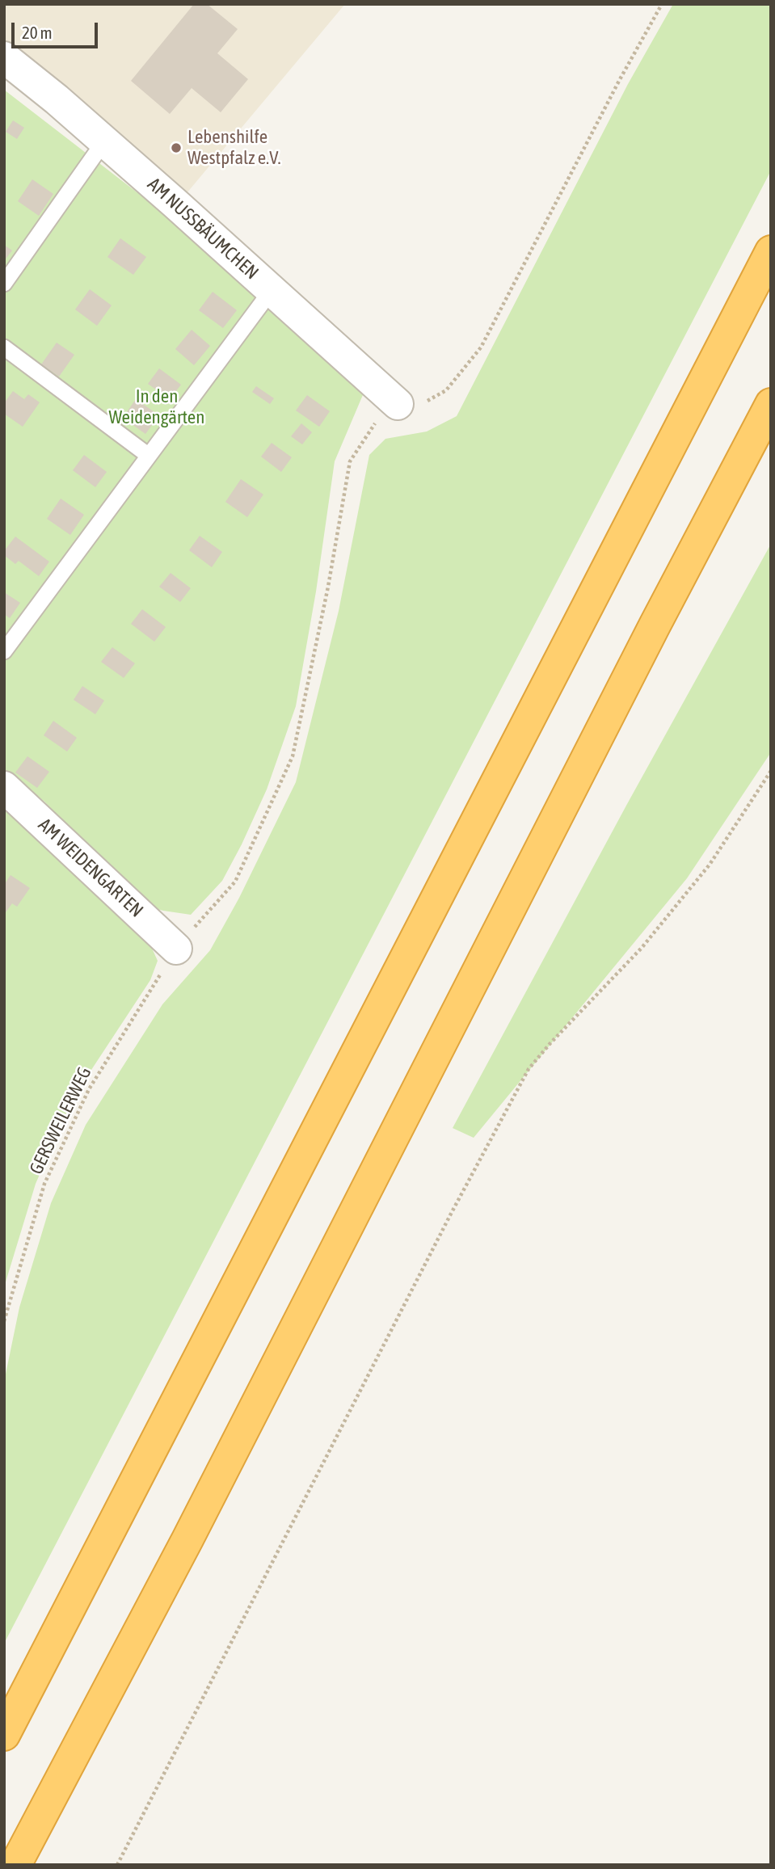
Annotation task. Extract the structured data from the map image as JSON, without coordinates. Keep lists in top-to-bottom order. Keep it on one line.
{"streets":{"street":["AM NUSSBÄUMCHEN","AM WEIDENGARTEN"],"path":["GERSWEILERWEG"]},"crossings":[["AM NUSSBÄUMCHEN","GERSWEILERWEG"],["AM WEIDENGARTEN","GERSWEILERWEG"]],"parks":["In den Weidengärten"],"places":["Lebenshilfe Westpfalz e.V."],"scale_bar":"20 m"}
